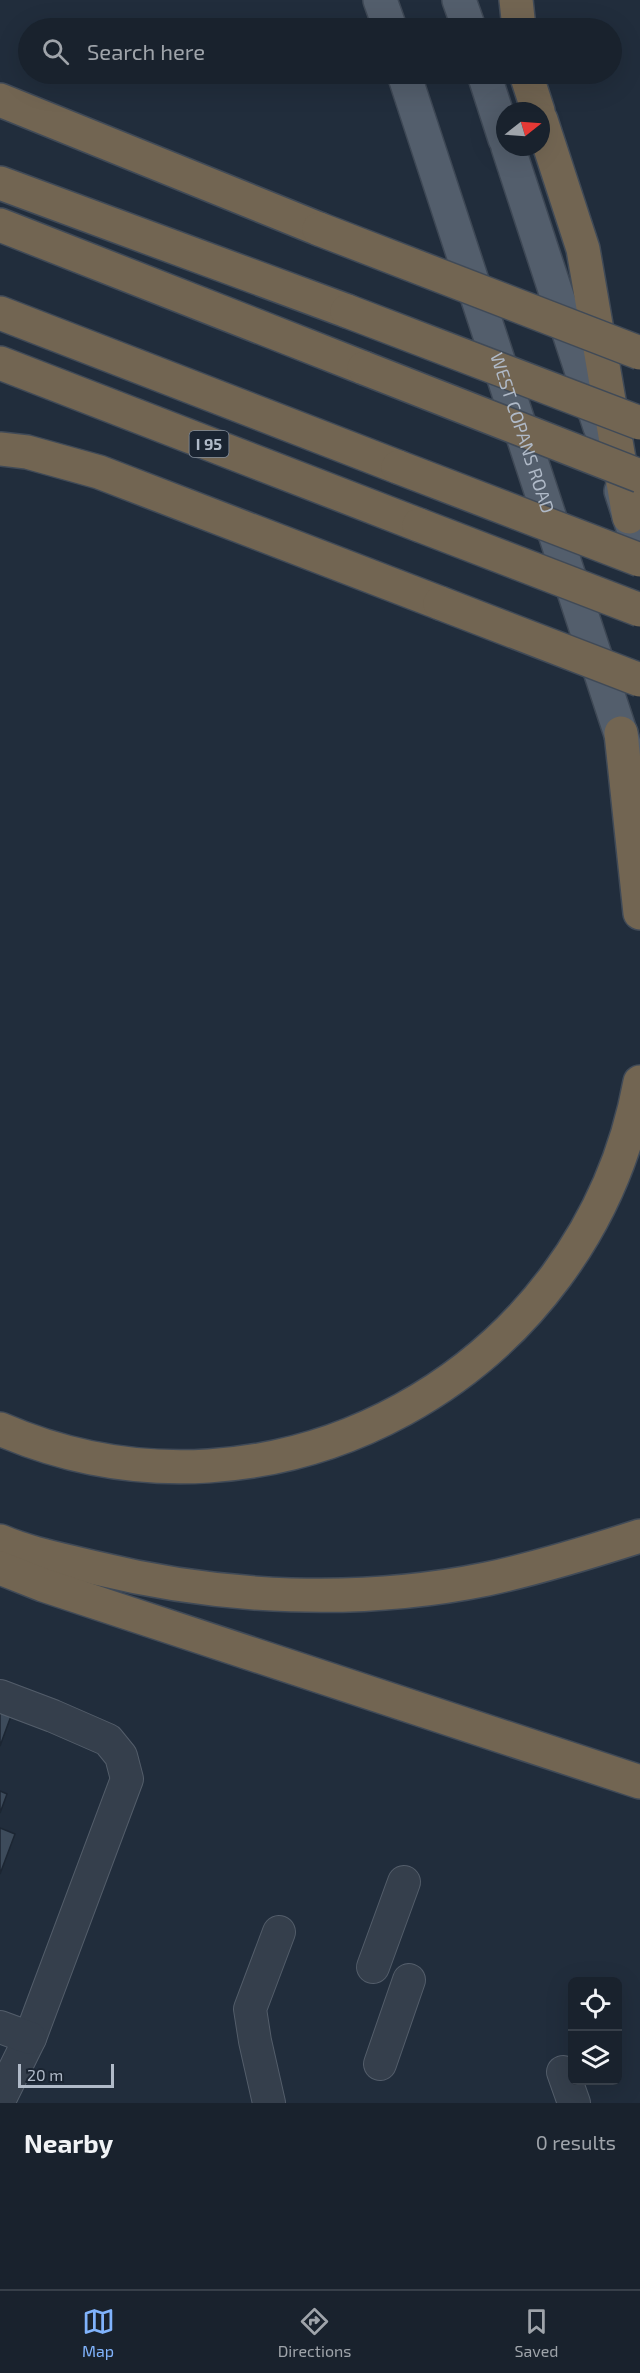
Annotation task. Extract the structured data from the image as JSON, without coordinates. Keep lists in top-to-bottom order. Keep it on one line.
{"streets":{"highway":["I 95"],"main road":["WEST COPANS ROAD"]},"scale_bar":"20 m","north":"right","page":{"search":"Search here","scale":"20 m","heading":["Nearby","0 results"],"nav":["Map","Directions","Saved"]}}
